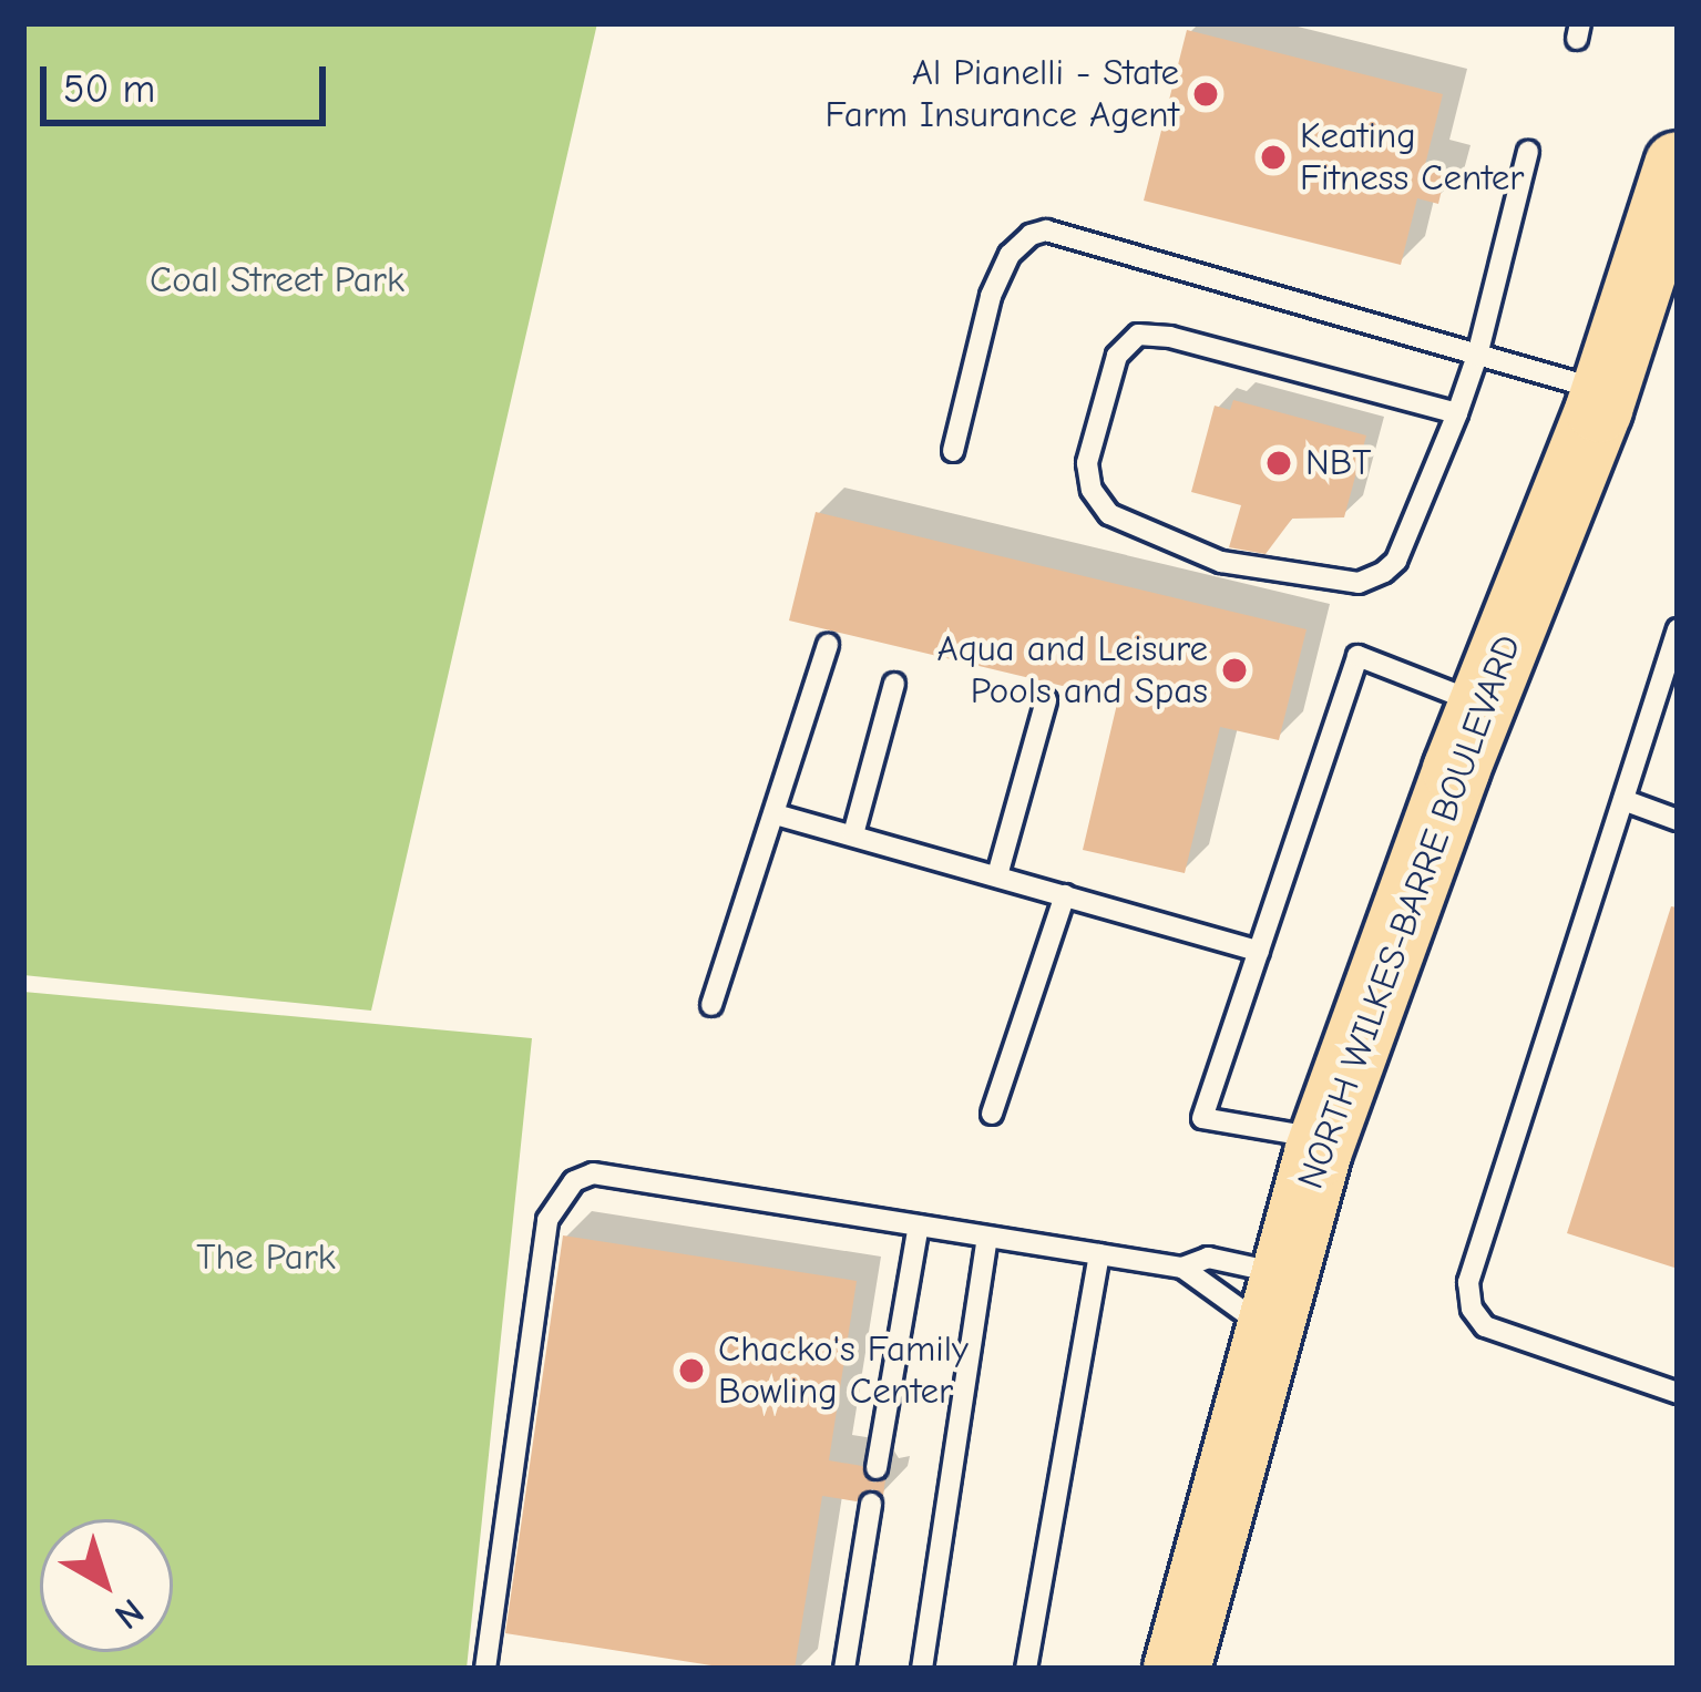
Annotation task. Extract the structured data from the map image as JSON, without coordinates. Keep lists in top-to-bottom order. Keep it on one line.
{"streets":{"main road":["NORTH WILKES-BARRE BOULEVARD"]},"parks":["Coal Street Park","The Park"],"places":["Al Pianelli - State Farm Insurance Agent","Keating Fitness Center","NBT","Aqua and Leisure Pools and Spas","Chacko's Family Bowling Center"],"scale_bar":"50 m","north":"bottom right"}
